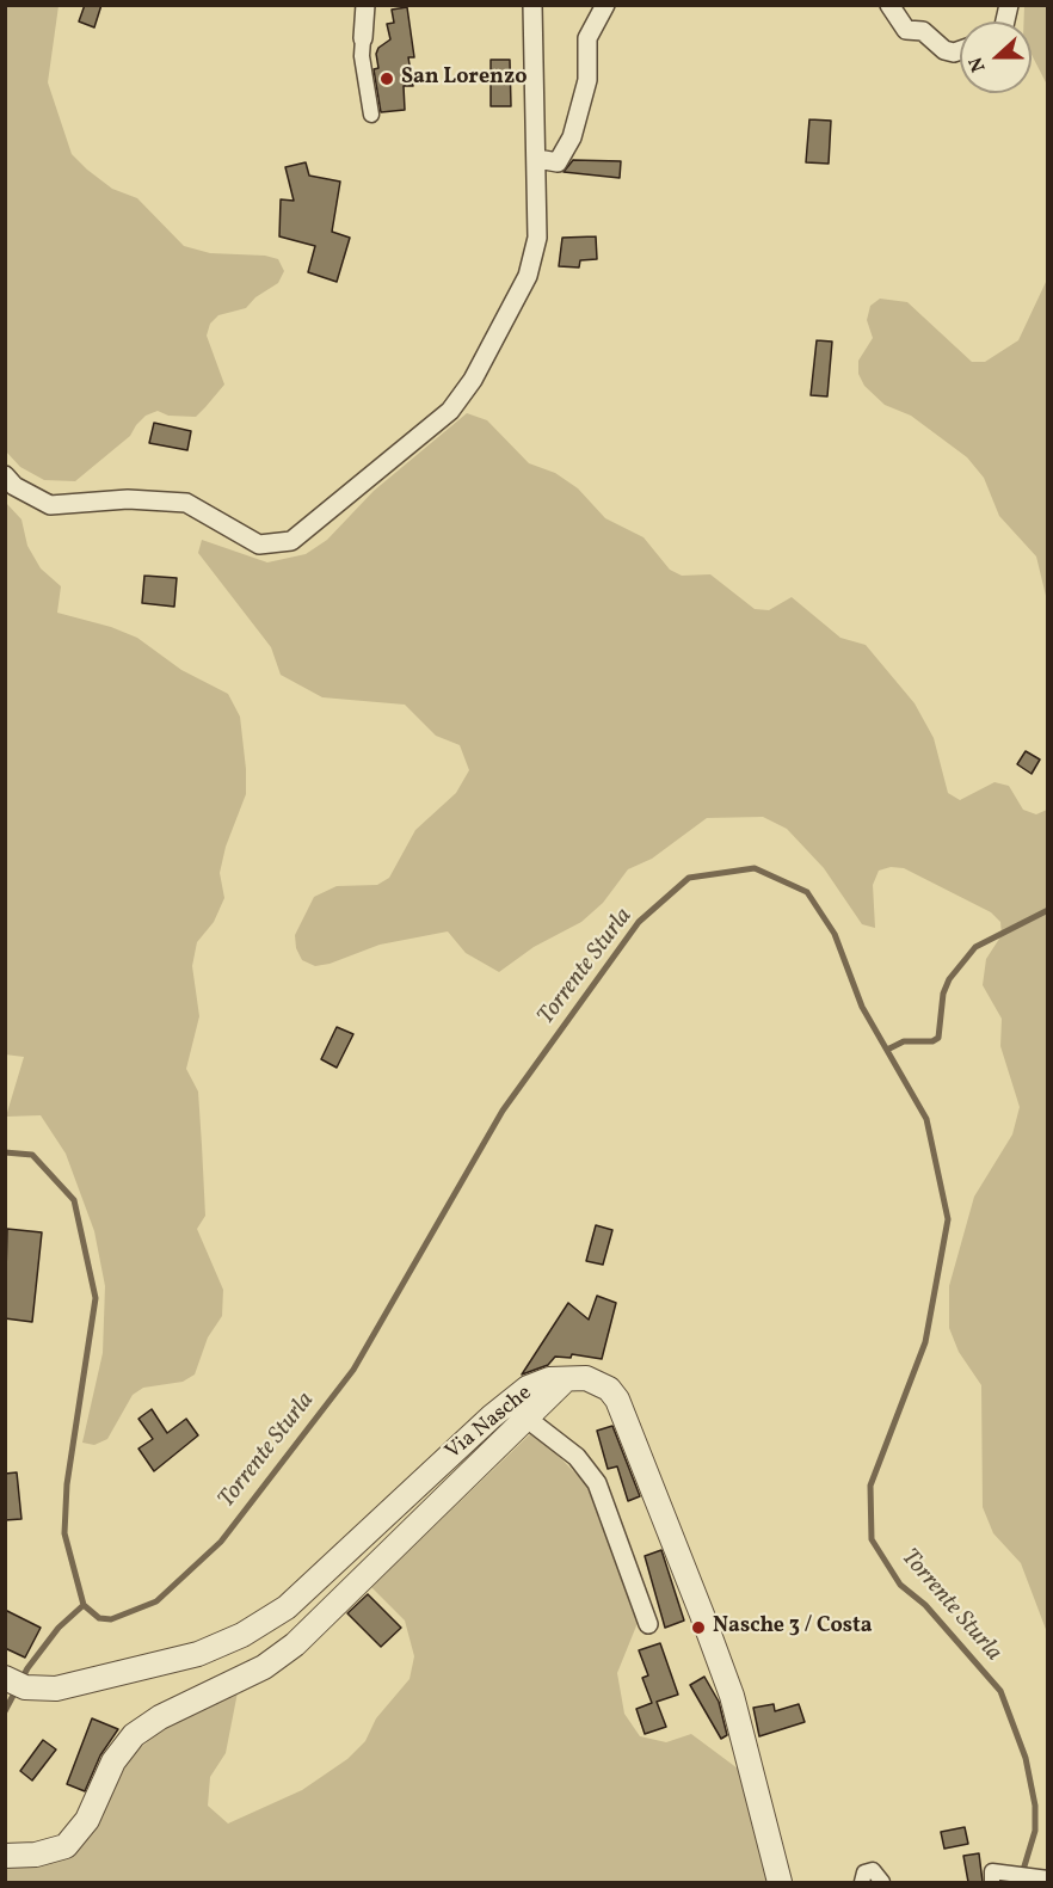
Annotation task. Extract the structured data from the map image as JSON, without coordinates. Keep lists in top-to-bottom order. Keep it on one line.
{"streets":{"street":["Via Nasche"]},"water":["Torrente Sturla"],"places":["San Lorenzo","Nasche 3 / Costa"],"north":"left"}
